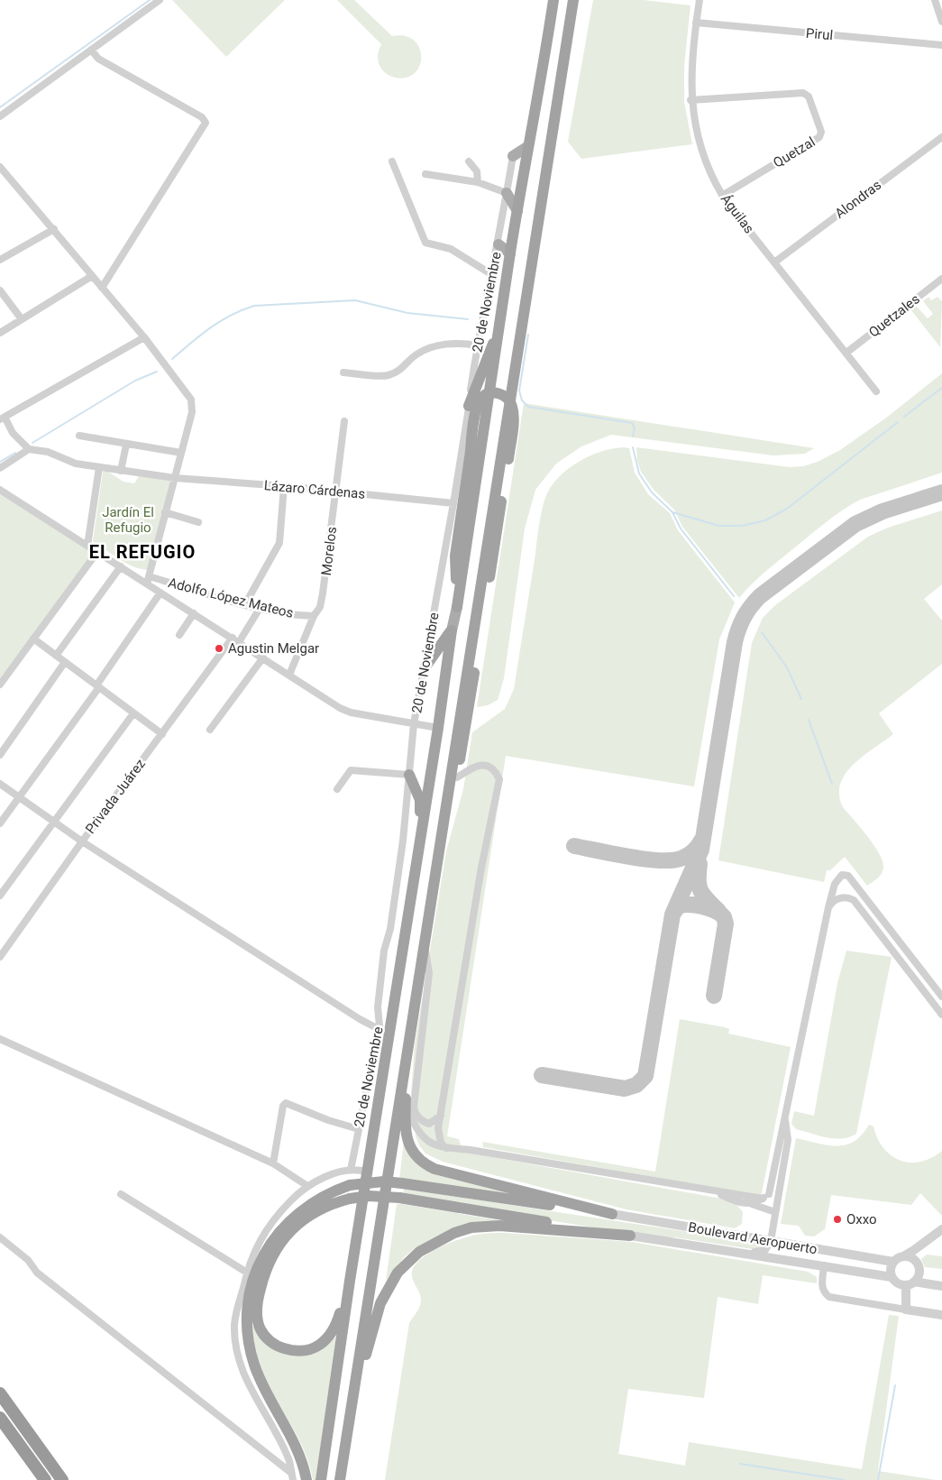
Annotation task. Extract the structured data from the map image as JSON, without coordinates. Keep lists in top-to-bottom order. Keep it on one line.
{"streets":{"street":["Pirul","Quetzal","Alondras","Águilas","20 de Noviembre","Quetzales","Lázaro Cárdenas","Morelos","Adolfo López Mateos","Privada Juárez","Boulevard Aeropuerto"]},"crossings":[["Pirul","Águilas"],["Quetzal","Águilas"],["Alondras","Águilas"],["Águilas","Quetzales"],["20 de Noviembre","Lázaro Cárdenas"],["Lázaro Cárdenas","Morelos"],["Morelos","Adolfo López Mateos"],["Adolfo López Mateos","Privada Juárez"]],"districts":["EL REFUGIO"],"parks":["Jardín El Refugio"],"places":["Agustin Melgar","Oxxo"]}
